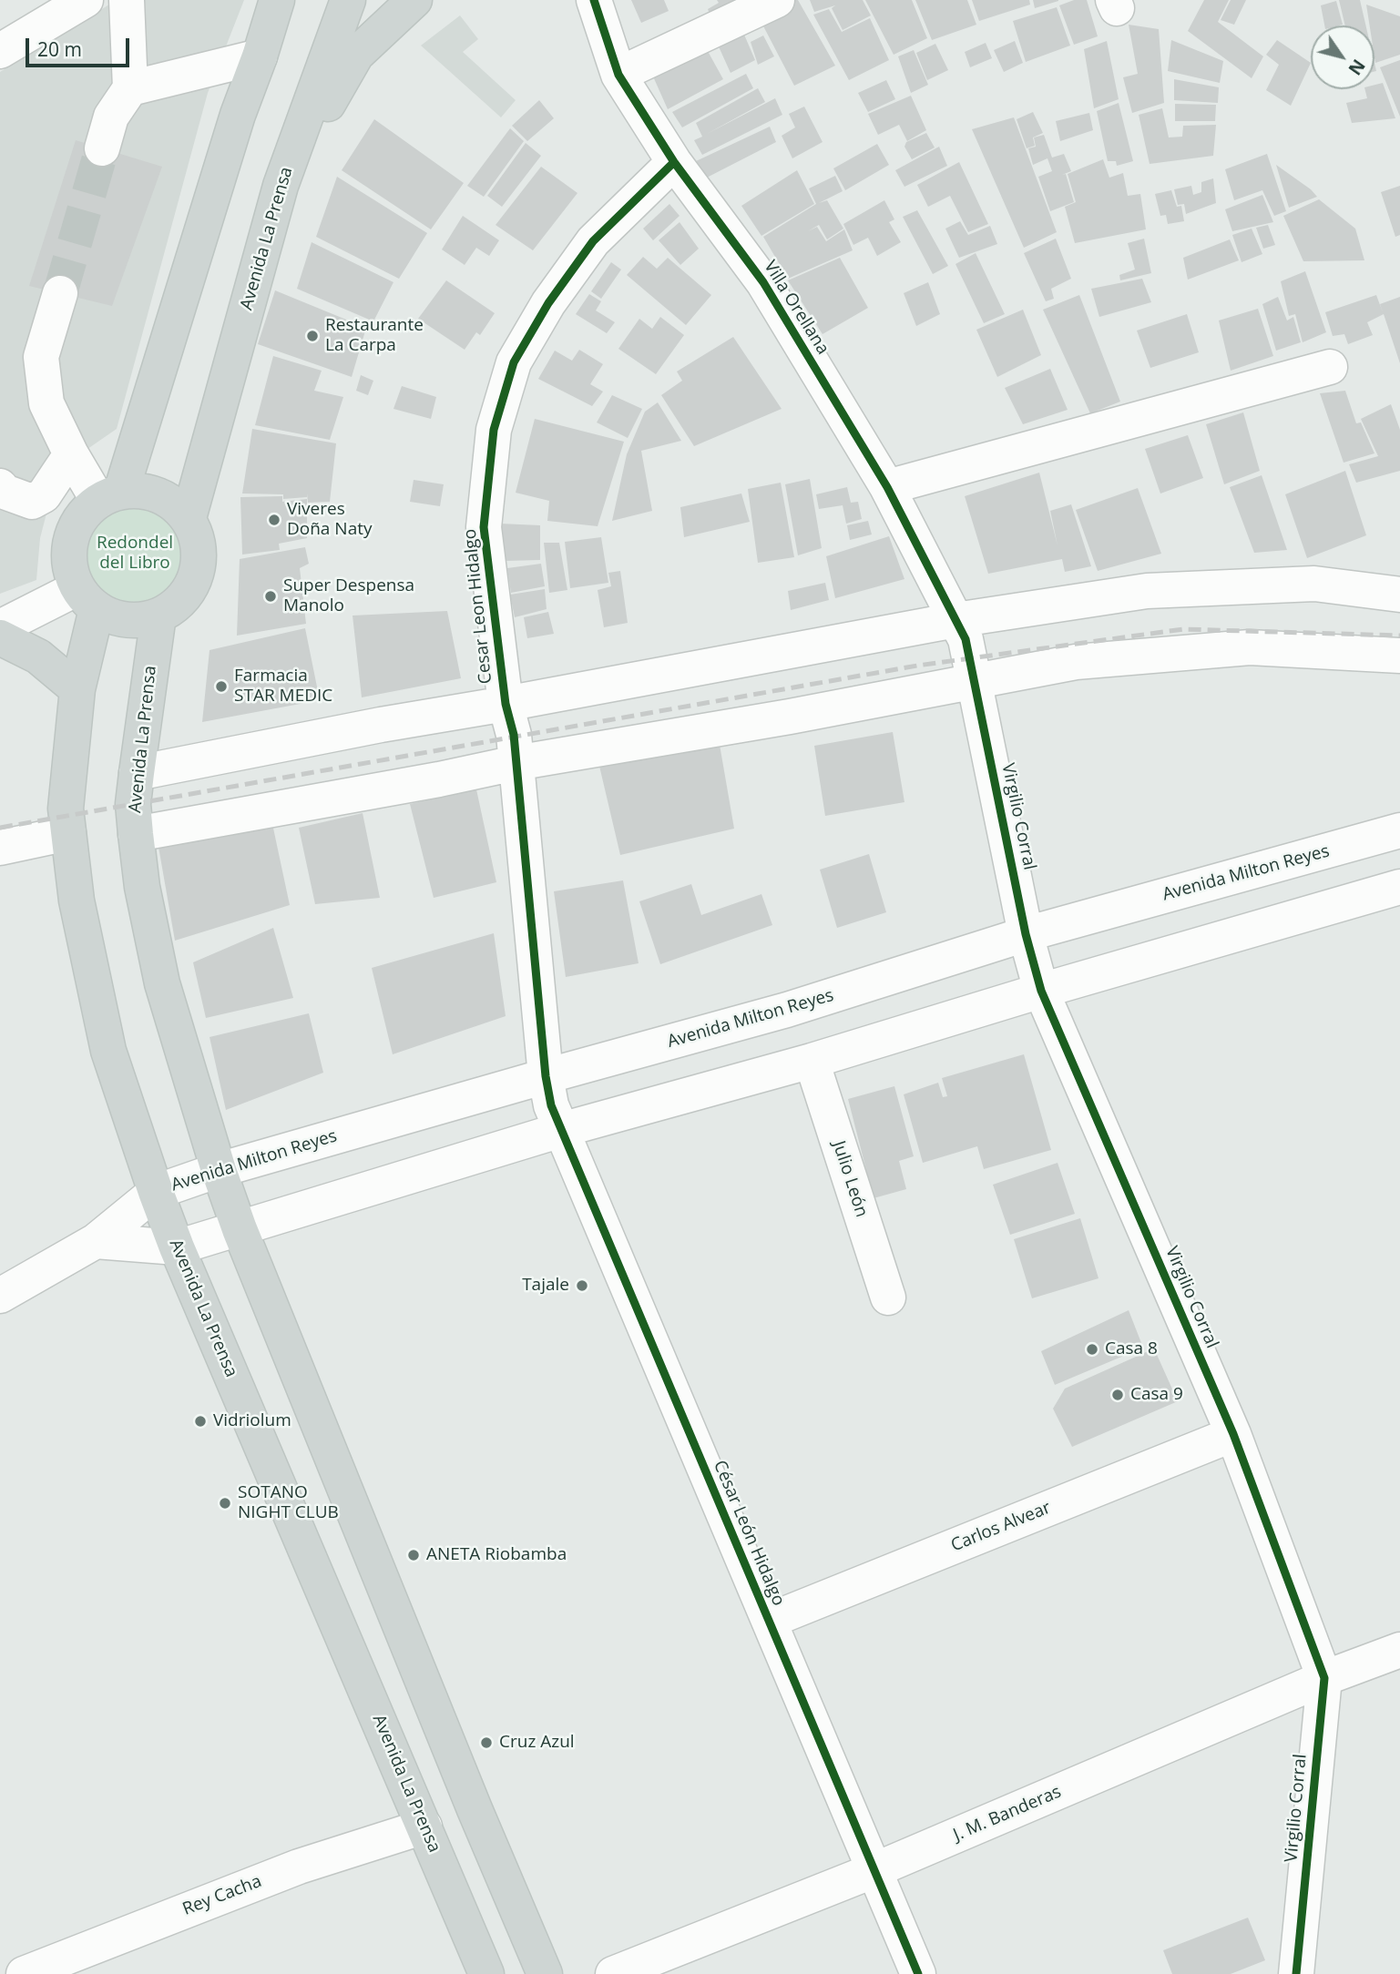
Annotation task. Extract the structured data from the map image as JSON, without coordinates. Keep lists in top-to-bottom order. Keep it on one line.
{"streets":{"main road":["Avenida La Prensa"],"street":["Villa Orellana","Cesar Leon Hidalgo","Virgilio Corral","Avenida Milton Reyes","Julio León","Carlos Alvear","César León Hidalgo","J. M. Banderas","Rey Cacha"]},"crossings":[["Avenida La Prensa","Avenida Milton Reyes"],["Avenida La Prensa","Rey Cacha"],["Villa Orellana","Cesar Leon Hidalgo"],["Villa Orellana","Virgilio Corral"],["Cesar Leon Hidalgo","Avenida Milton Reyes"],["Cesar Leon Hidalgo","César León Hidalgo"],["Virgilio Corral","Avenida Milton Reyes"],["Virgilio Corral","Carlos Alvear"],["Virgilio Corral","J. M. Banderas"],["Avenida Milton Reyes","Julio León"],["Avenida Milton Reyes","César León Hidalgo"],["Carlos Alvear","César León Hidalgo"],["César León Hidalgo","J. M. Banderas"]],"parks":["Redondel del Libro"],"places":["Restaurante La Carpa","Viveres Doña Naty","Super Despensa Manolo","Farmacia STAR MEDIC","Tajale","Casa 8","Casa 9","Vidriolum","SOTANO NIGHT CLUB","ANETA Riobamba","Cruz Azul"],"scale_bar":"20 m","north":"bottom right"}
